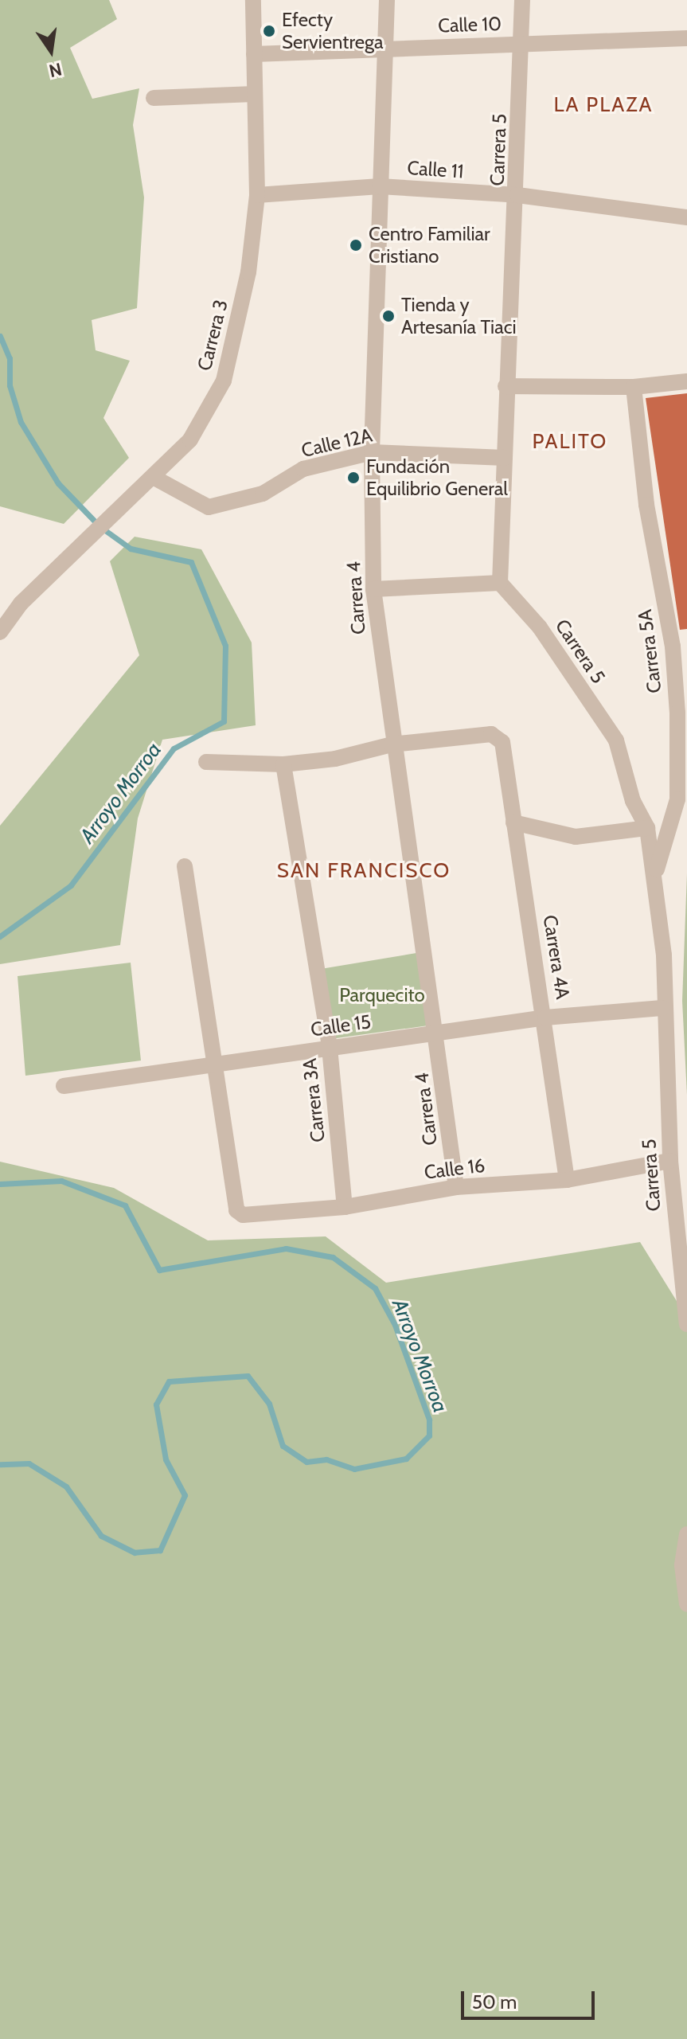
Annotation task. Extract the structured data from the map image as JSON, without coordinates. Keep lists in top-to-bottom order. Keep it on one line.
{"streets":{"street":["Calle 10","Carrera 5","Calle 11","Carrera 3","Calle 12A","Carrera 4","Carrera 5A","Carrera 4A","Calle 15","Carrera 3A","Calle 16"]},"crossings":[["Calle 10","Carrera 5"],["Calle 10","Carrera 3"],["Calle 10","Carrera 4"],["Carrera 5","Calle 11"],["Carrera 5","Calle 12A"],["Carrera 5","Carrera 5A"],["Carrera 5","Calle 15"],["Carrera 5","Calle 16"],["Calle 11","Carrera 3"],["Calle 11","Carrera 4"],["Carrera 3","Calle 12A"],["Calle 12A","Carrera 4"],["Carrera 4","Carrera 4A"],["Carrera 4","Calle 15"],["Carrera 4","Calle 16"],["Carrera 4A","Calle 15"],["Carrera 4A","Calle 16"],["Calle 15","Carrera 3A"],["Calle 15","Calle 16"],["Carrera 3A","Calle 16"]],"districts":["LA PLAZA","PALITO","SAN FRANCISCO"],"water":["Arroyo Morroa"],"parks":["Parquecito"],"places":["Efecty Servientrega","Centro Familiar Cristiano","Tienda y Artesanía Tiaci","Fundación Equilibrio General"],"scale_bar":"50 m","north":"bottom"}
